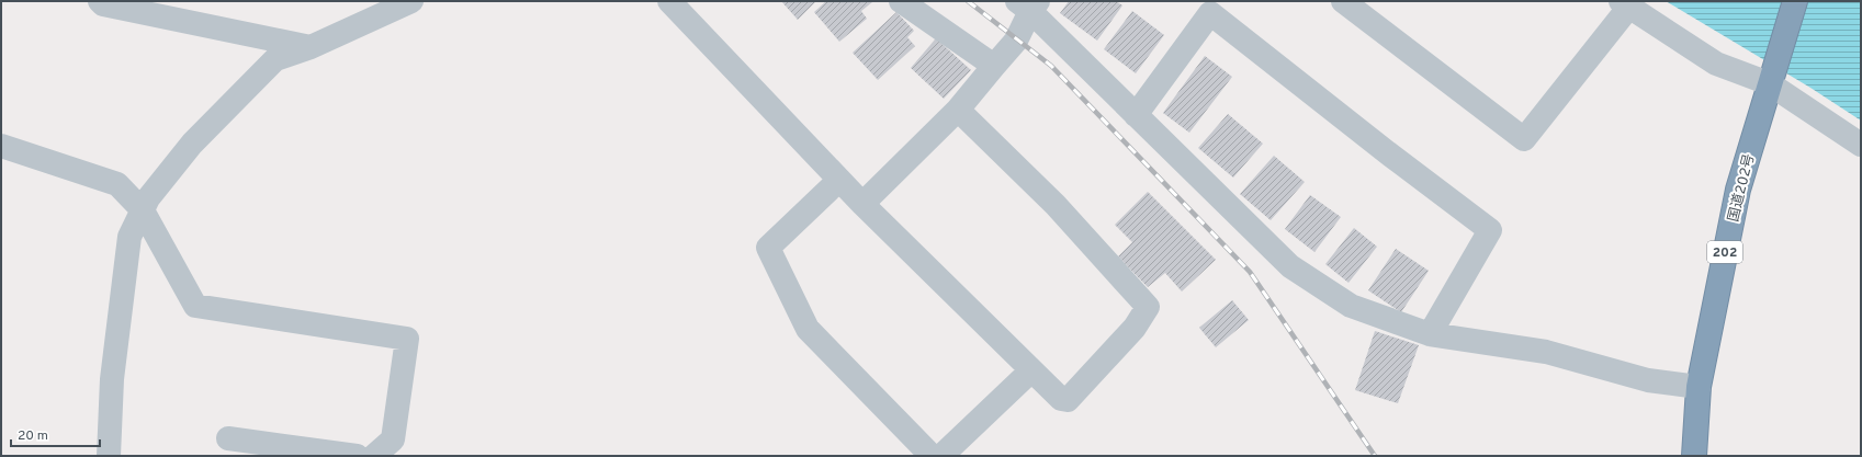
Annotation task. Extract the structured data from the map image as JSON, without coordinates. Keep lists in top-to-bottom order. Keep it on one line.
{"streets":{"highway":["国道202号","202"]},"scale_bar":"20 m"}
